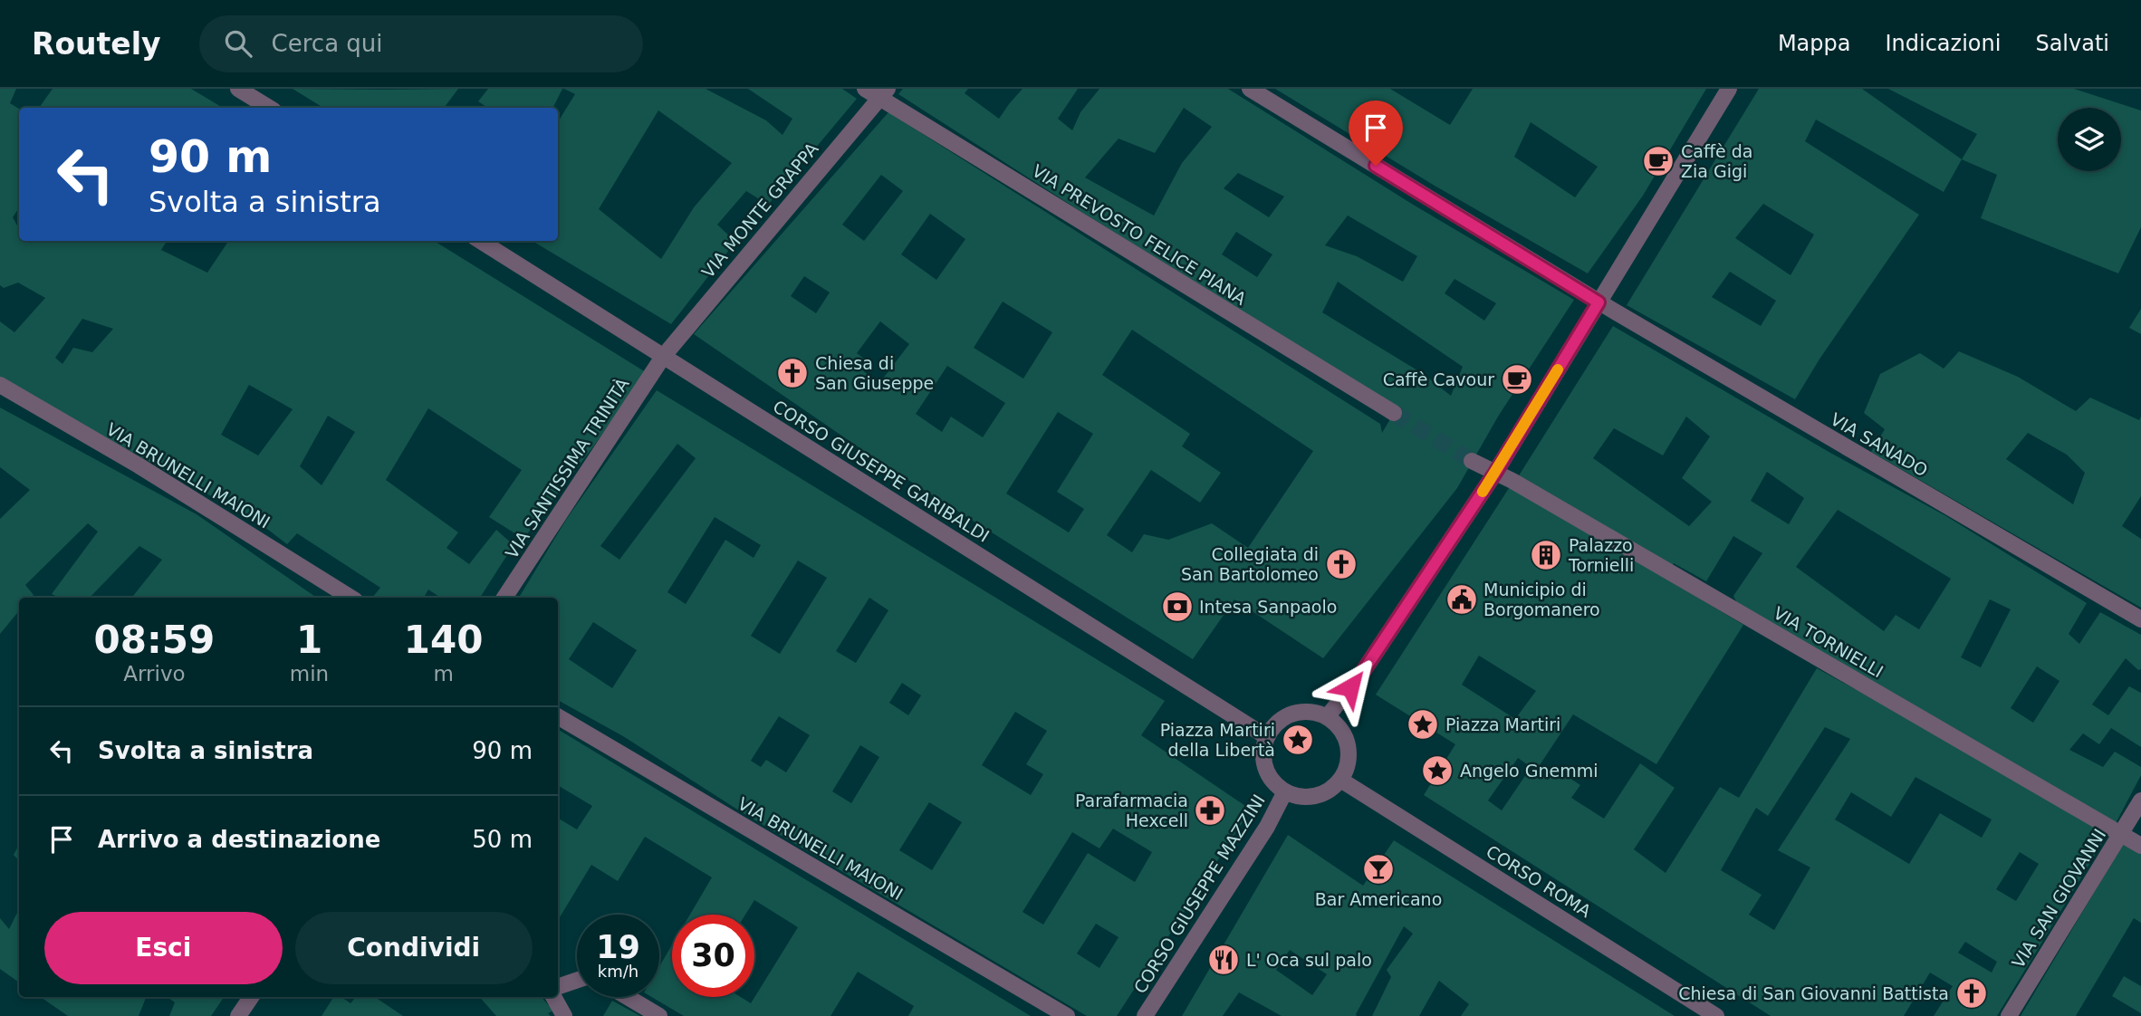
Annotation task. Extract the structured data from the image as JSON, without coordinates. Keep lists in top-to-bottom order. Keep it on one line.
{"streets":{"street":["VIA MONTE GRAPPA","VIA PREVOSTO FELICE PIANA","VIA SANADO","VIA SANTISSIMA TRINITÀ","CORSO GIUSEPPE GARIBALDI","VIA BRUNELLI MAIONI","VIA TORNIELLI","CORSO ROMA","CORSO GIUSEPPE MAZZINI","VIA SAN GIOVANNI"]},"crossings":[["VIA MONTE GRAPPA","VIA PREVOSTO FELICE PIANA"],["VIA MONTE GRAPPA","VIA SANTISSIMA TRINITÀ"],["VIA MONTE GRAPPA","CORSO GIUSEPPE GARIBALDI"],["VIA SANTISSIMA TRINITÀ","CORSO GIUSEPPE GARIBALDI"],["CORSO GIUSEPPE GARIBALDI","CORSO ROMA"],["CORSO GIUSEPPE GARIBALDI","CORSO GIUSEPPE MAZZINI"],["VIA TORNIELLI","VIA SAN GIOVANNI"],["CORSO ROMA","CORSO GIUSEPPE MAZZINI"]],"places":{"cafe":["Caffè da Zia Gigi","Caffè Cavour"],"church":["Chiesa di San Giuseppe","Collegiata di San Bartolomeo","Chiesa di San Giovanni Battista"],"building":["Palazzo Tornielli"],"public building":["Municipio di Borgomanero"],"bank":["Intesa Sanpaolo"],"place":["Piazza Martiri","Piazza Martiri della Libertà","Angelo Gnemmi"],"pharmacy":["Parafarmacia Hexcell"],"bar":["Bar Americano"],"restaurant":["L' Oca sul palo"]},"page":{"header":"Routely","search":"Cerca qui","nav":["Mappa","Indicazioni","Salvati"],"turn":["90 m","Svolta a sinistra"],"eta":["08:59","Arrivo","1","min","140","m"],"list":[{"name":"Svolta a sinistra","value":"90 m"},{"name":"Arrivo a destinazione","value":"50 m"}],"buttons":["Esci","Condividi"],"speed":"19 km/h","limit":"30"}}
